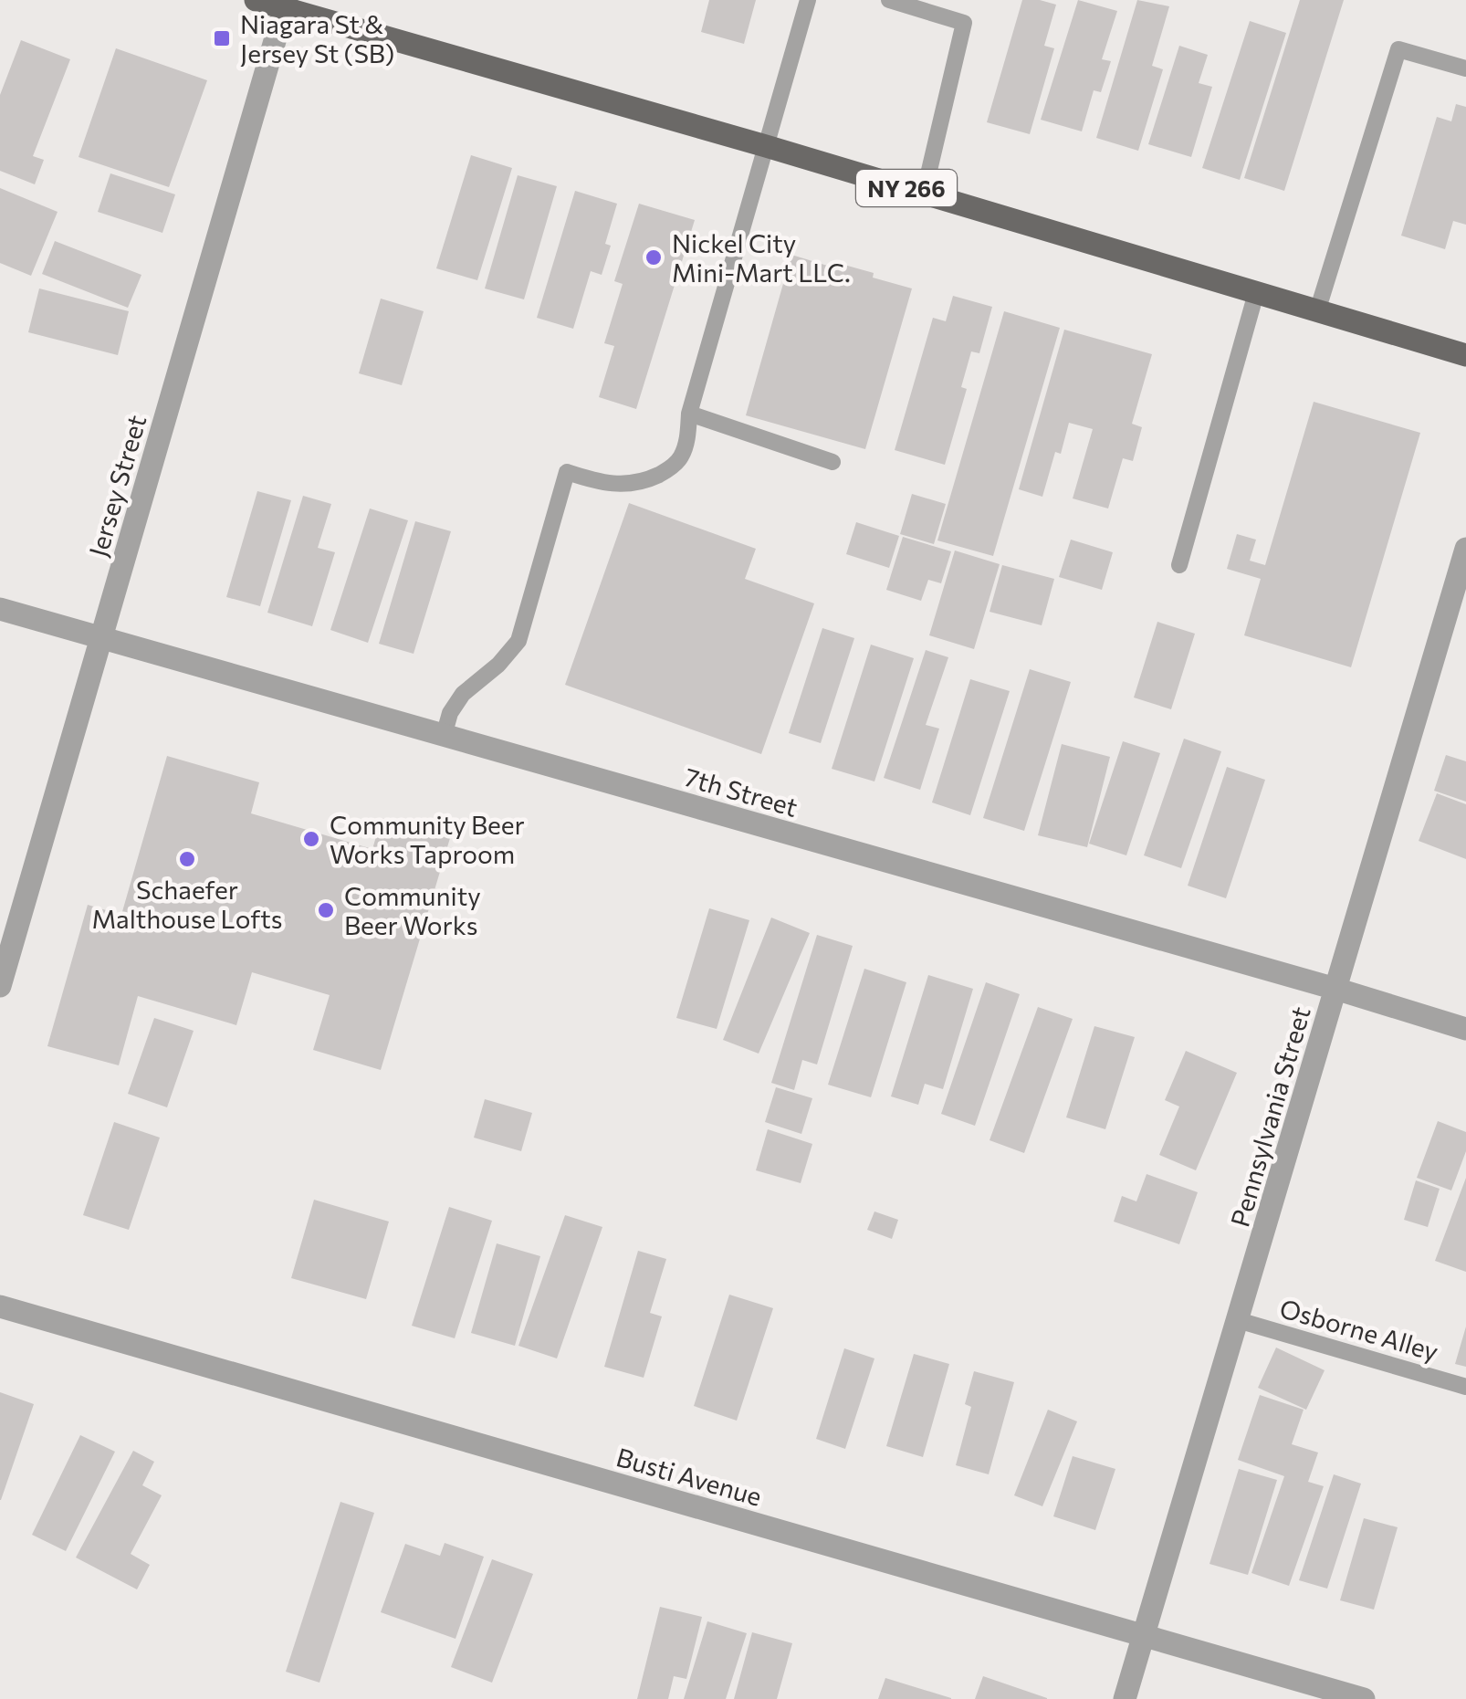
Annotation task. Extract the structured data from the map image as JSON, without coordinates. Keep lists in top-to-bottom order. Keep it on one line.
{"streets":{"main road":["NY 266"],"street":["Jersey Street","7th Street","Pennsylvania Street","Busti Avenue"],"lane":["Osborne Alley"]},"crossings":[["NY 266","Jersey Street"],["Jersey Street","7th Street"],["7th Street","Pennsylvania Street"],["Pennsylvania Street","Osborne Alley"],["Pennsylvania Street","Busti Avenue"]],"places":{"transit":["Niagara St & Jersey St (SB)"],"other":["Nickel City Mini-Mart LLC.","Community Beer Works Taproom","Schaefer Malthouse Lofts","Community Beer Works"]}}
